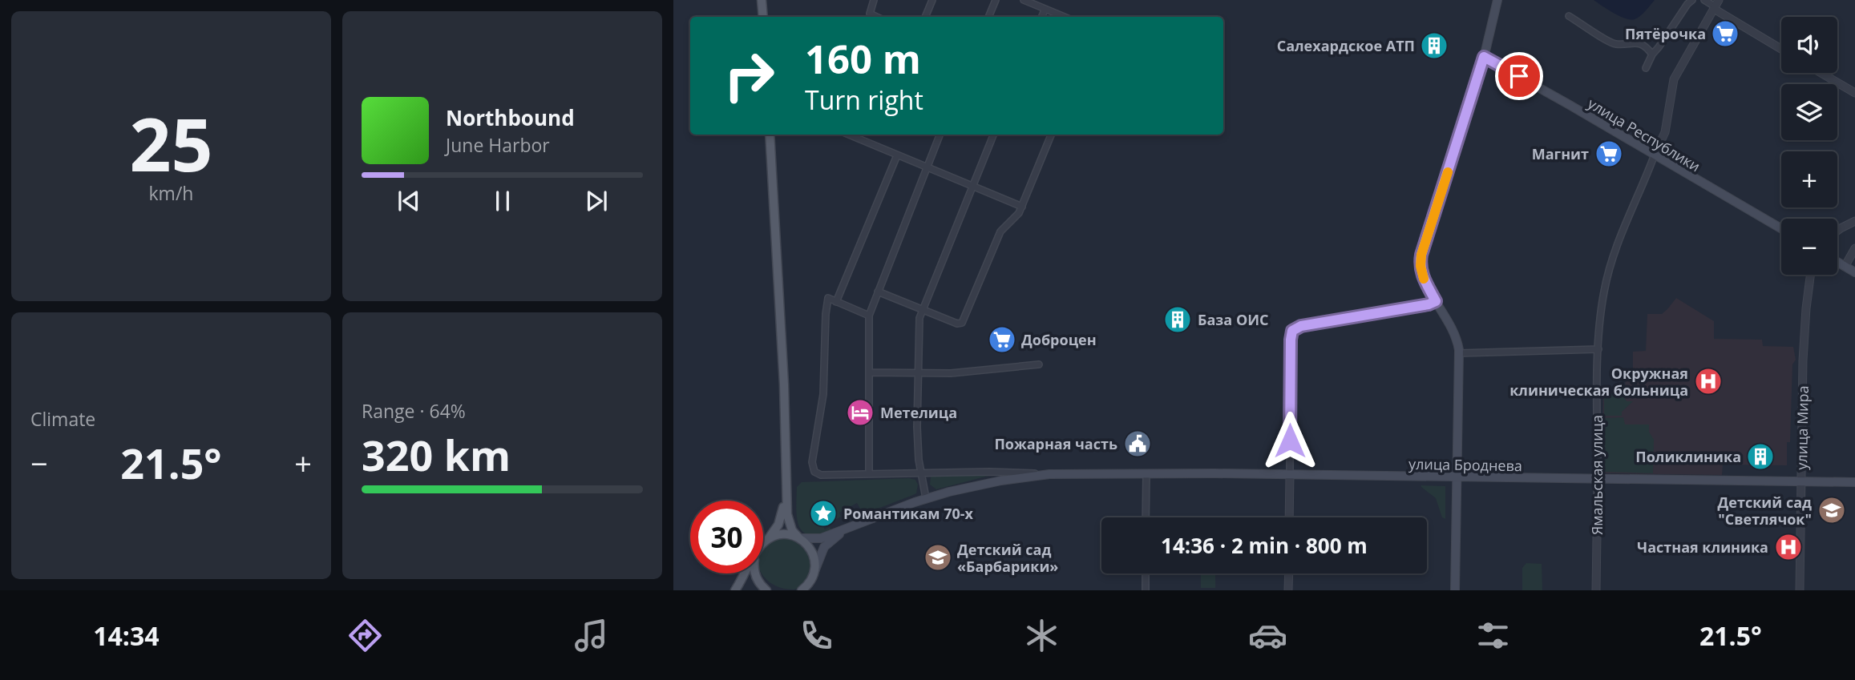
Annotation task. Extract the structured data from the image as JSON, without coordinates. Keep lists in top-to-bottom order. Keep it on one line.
{"streets":{"main road":["улица Республики","улица Броднева"],"street":["улица Мира","Ямальская улица"]},"crossings":[["улица Республики","Ямальская улица"],["улица Мира","улица Броднева"],["улица Броднева","Ямальская улица"]],"places":{"supermarket":["Пятёрочка","Магнит","Доброцен"],"building":["Салехардское АТП","База ОИС","Поликлиника"],"hospital":["Окружная клиническая больница","Частная клиника"],"hotel":["Метелица"],"public building":["Пожарная часть"],"school or university":["Детский сад \"Светлячок\"","Детский сад «Барбарики»"],"place":["Романтикам 70-х"]},"page":{"tile":[["25","km/h"],"Climate",["Range · 64%","320 km"]],"map_buttons":["+","−"],"turn":["160 m","Turn right"],"song":["Northbound","June Harbor"],"heat":["−","21.5°","+"],"limit":"30","trip":"14:36 · 2 min · 800 m","tabs":["14:34","21.5°"]}}
